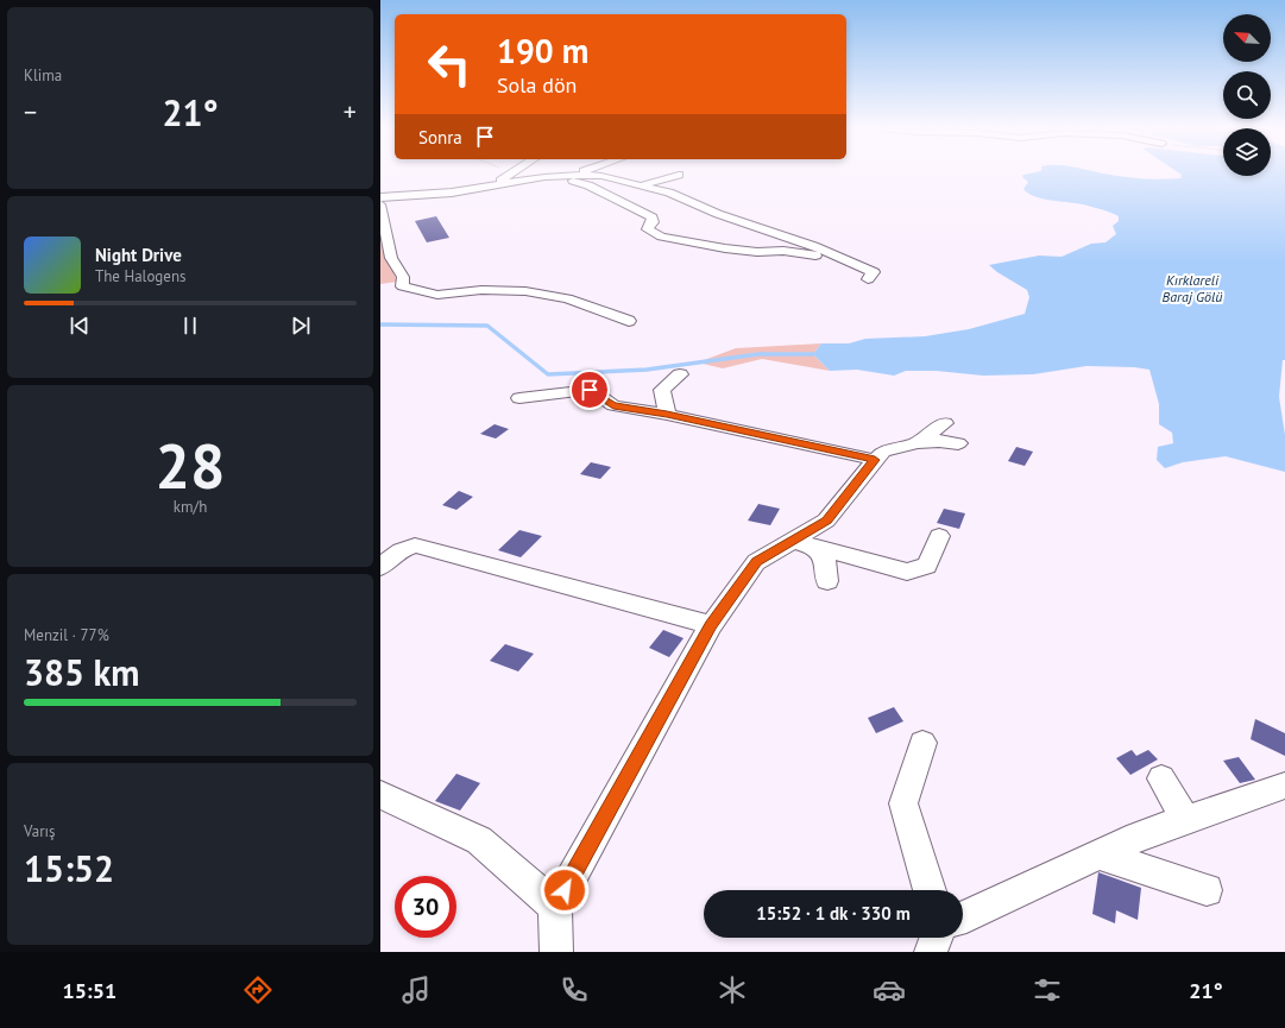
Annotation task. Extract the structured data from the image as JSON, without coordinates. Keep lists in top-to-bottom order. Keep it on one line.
{"water":["Kırklareli Baraj Gölü"],"north":"top left","page":{"tile":["Klima",["28","km/h"],["Menzil · 77%","385 km"],["Varış","15:52"]],"turn":["190 m","Sola dön"],"heat":["−","21°","+"],"then":"Sonra","song":["Night Drive","The Halogens"],"limit":"30","trip":"15:52 · 1 dk · 330 m","tabs":["15:51","21°"]}}
